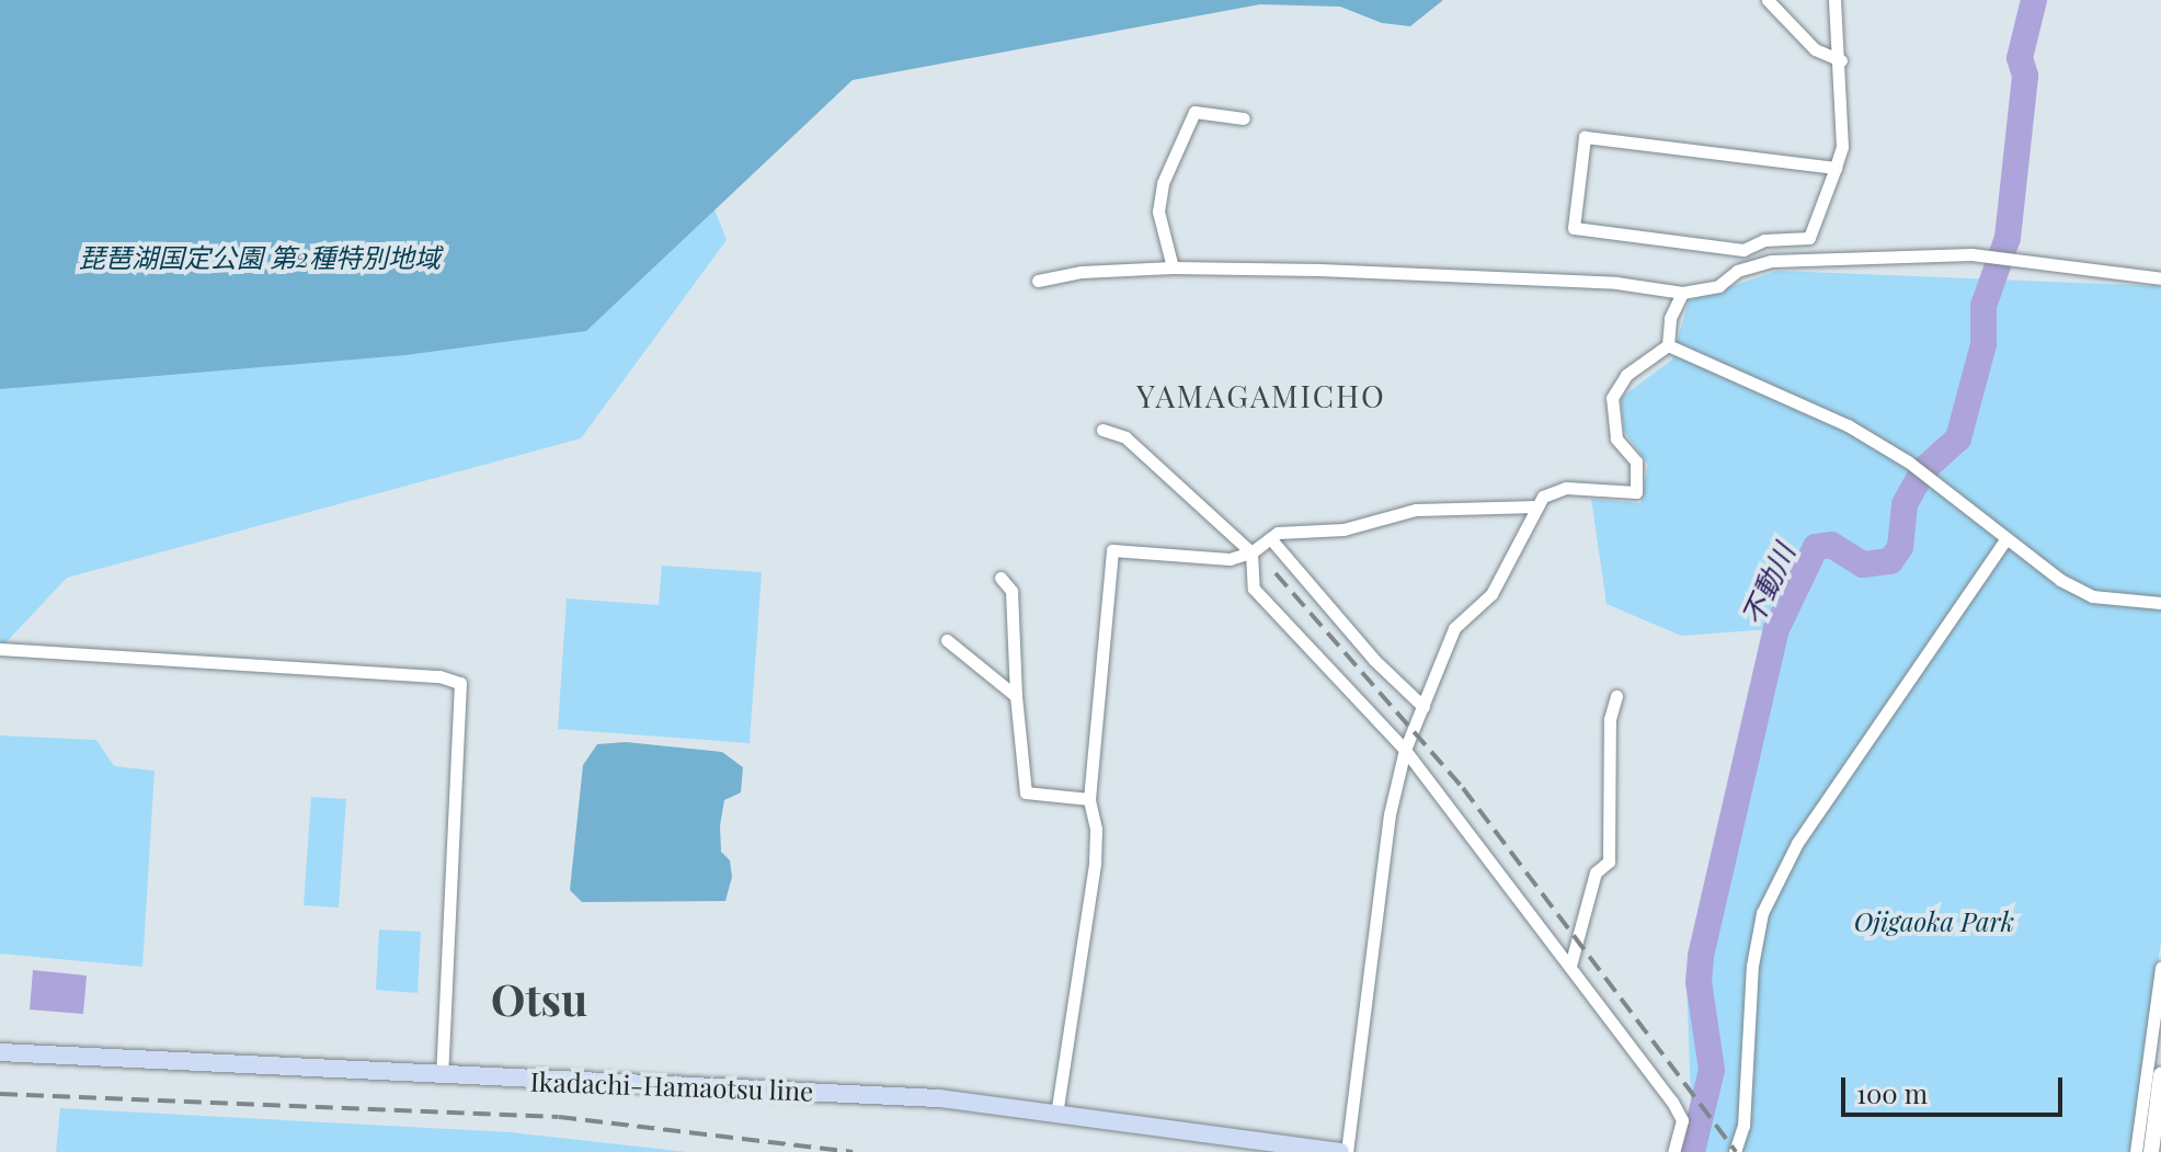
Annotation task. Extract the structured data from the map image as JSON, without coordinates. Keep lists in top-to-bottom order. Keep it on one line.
{"streets":{"main road":["Ikadachi-Hamaotsu line"]},"districts":["YAMAGAMICHO","Otsu"],"water":["不動川"],"parks":["琵琶湖国定公園 第2種特別地域","Ojigaoka Park"],"scale_bar":"100 m"}
